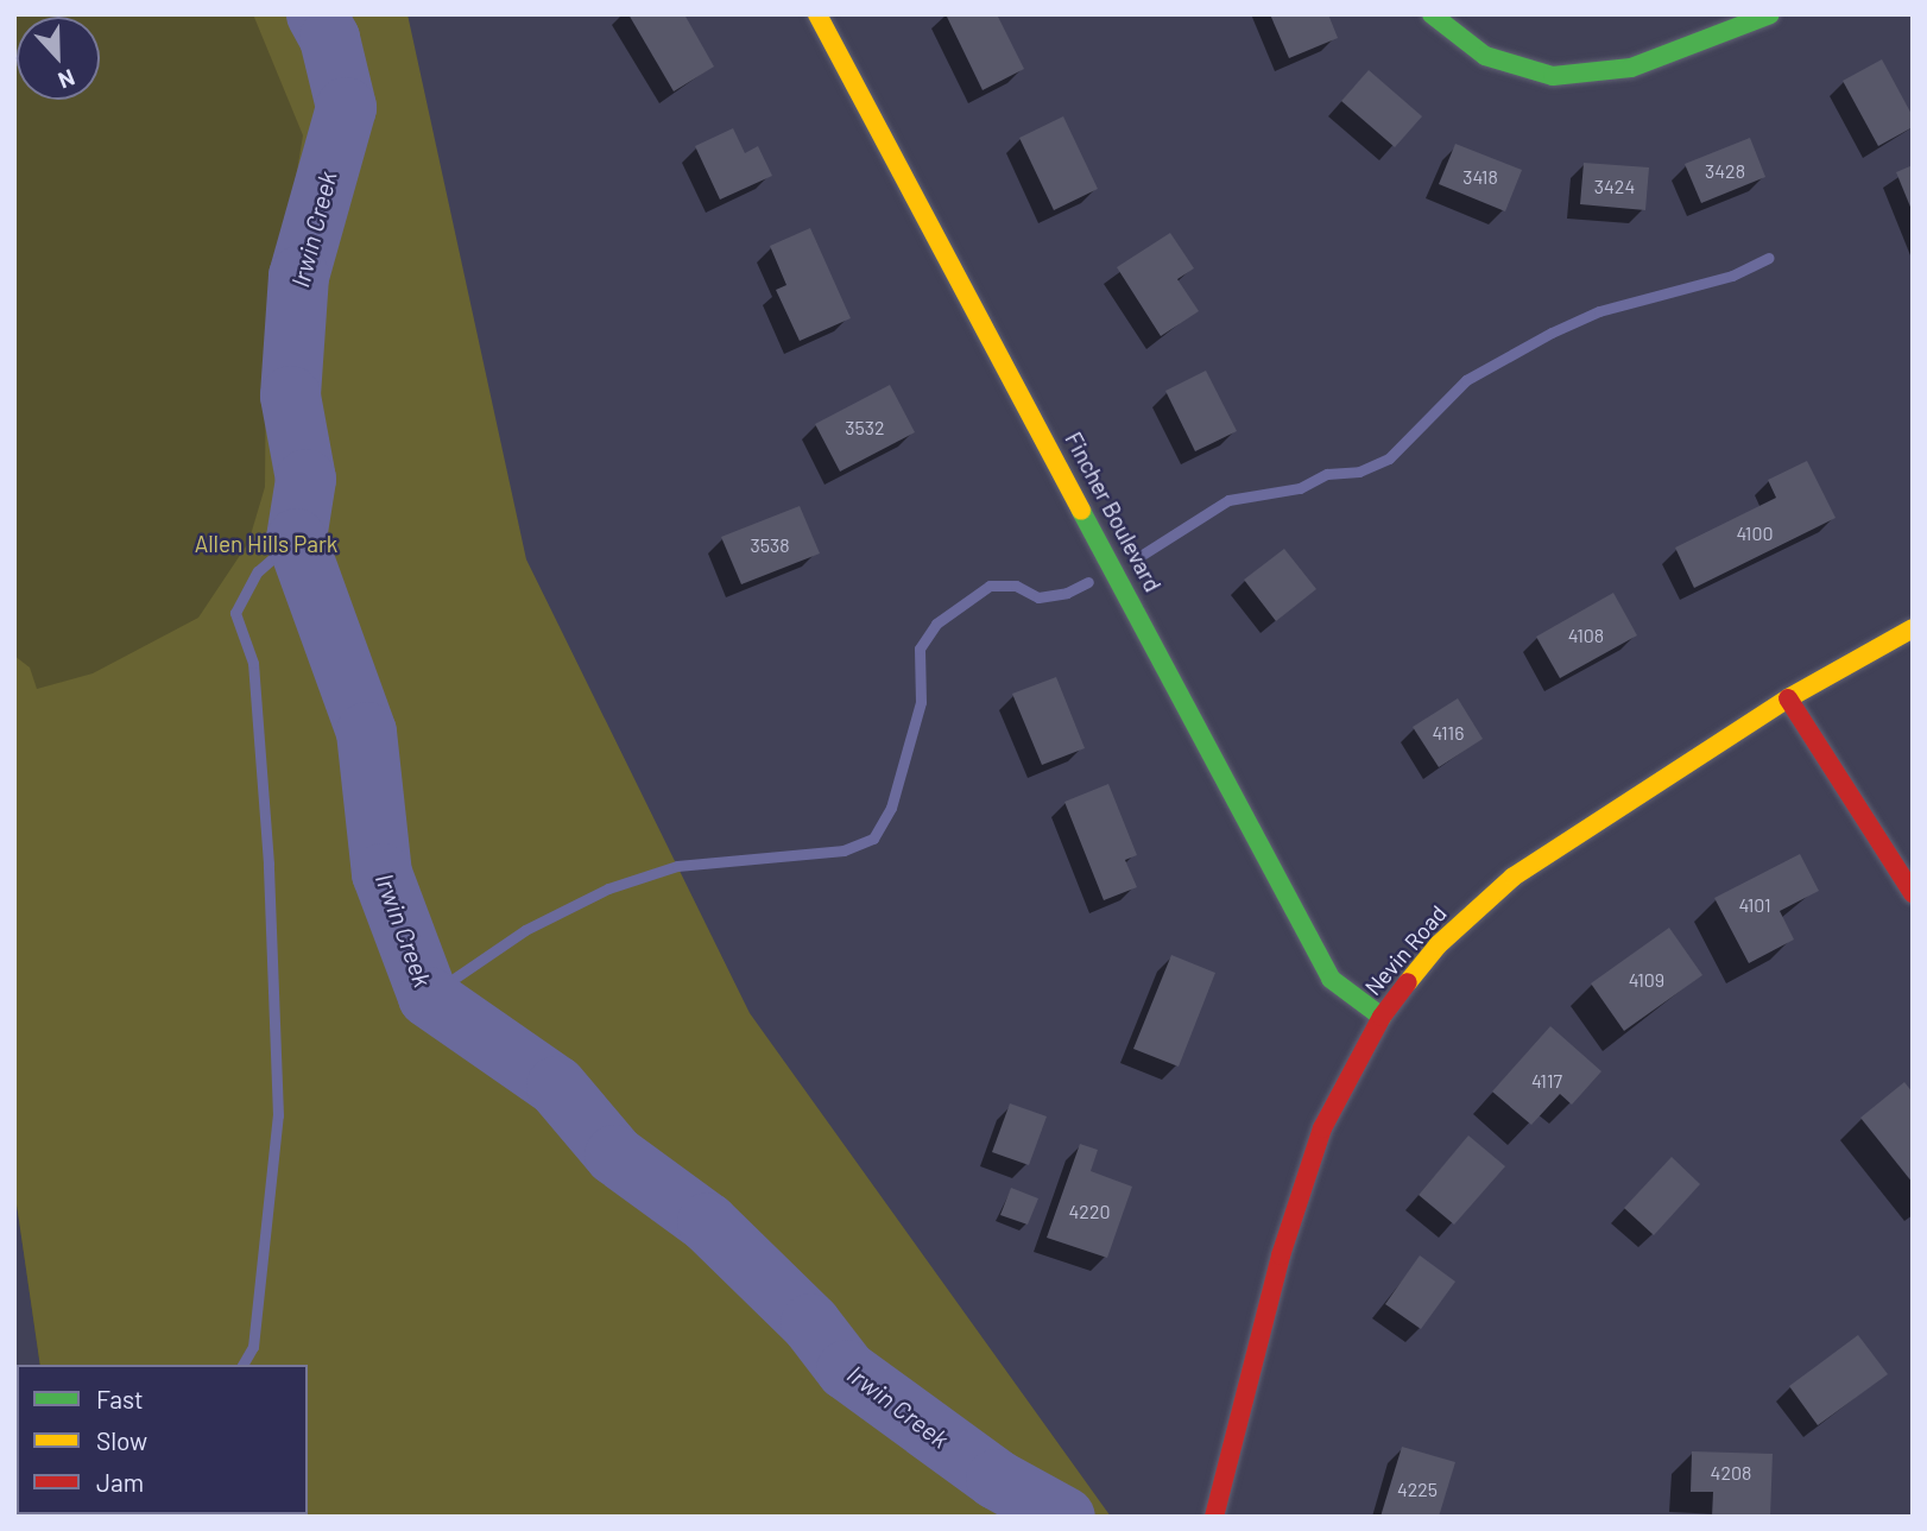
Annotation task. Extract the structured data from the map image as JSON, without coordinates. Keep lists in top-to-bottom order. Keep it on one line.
{"streets":{"street":["Fincher Boulevard","Nevin Road"]},"crossings":[["Fincher Boulevard","Nevin Road"]],"water":["Irwin Creek"],"parks":["Allen Hills Park"],"house_numbers":["3428","3418","3424","3532","4100","3538","4108","4116","4101","4109","4117","4220","4208","4225"],"legend":["Fast","Slow","Jam"],"north":"bottom"}
